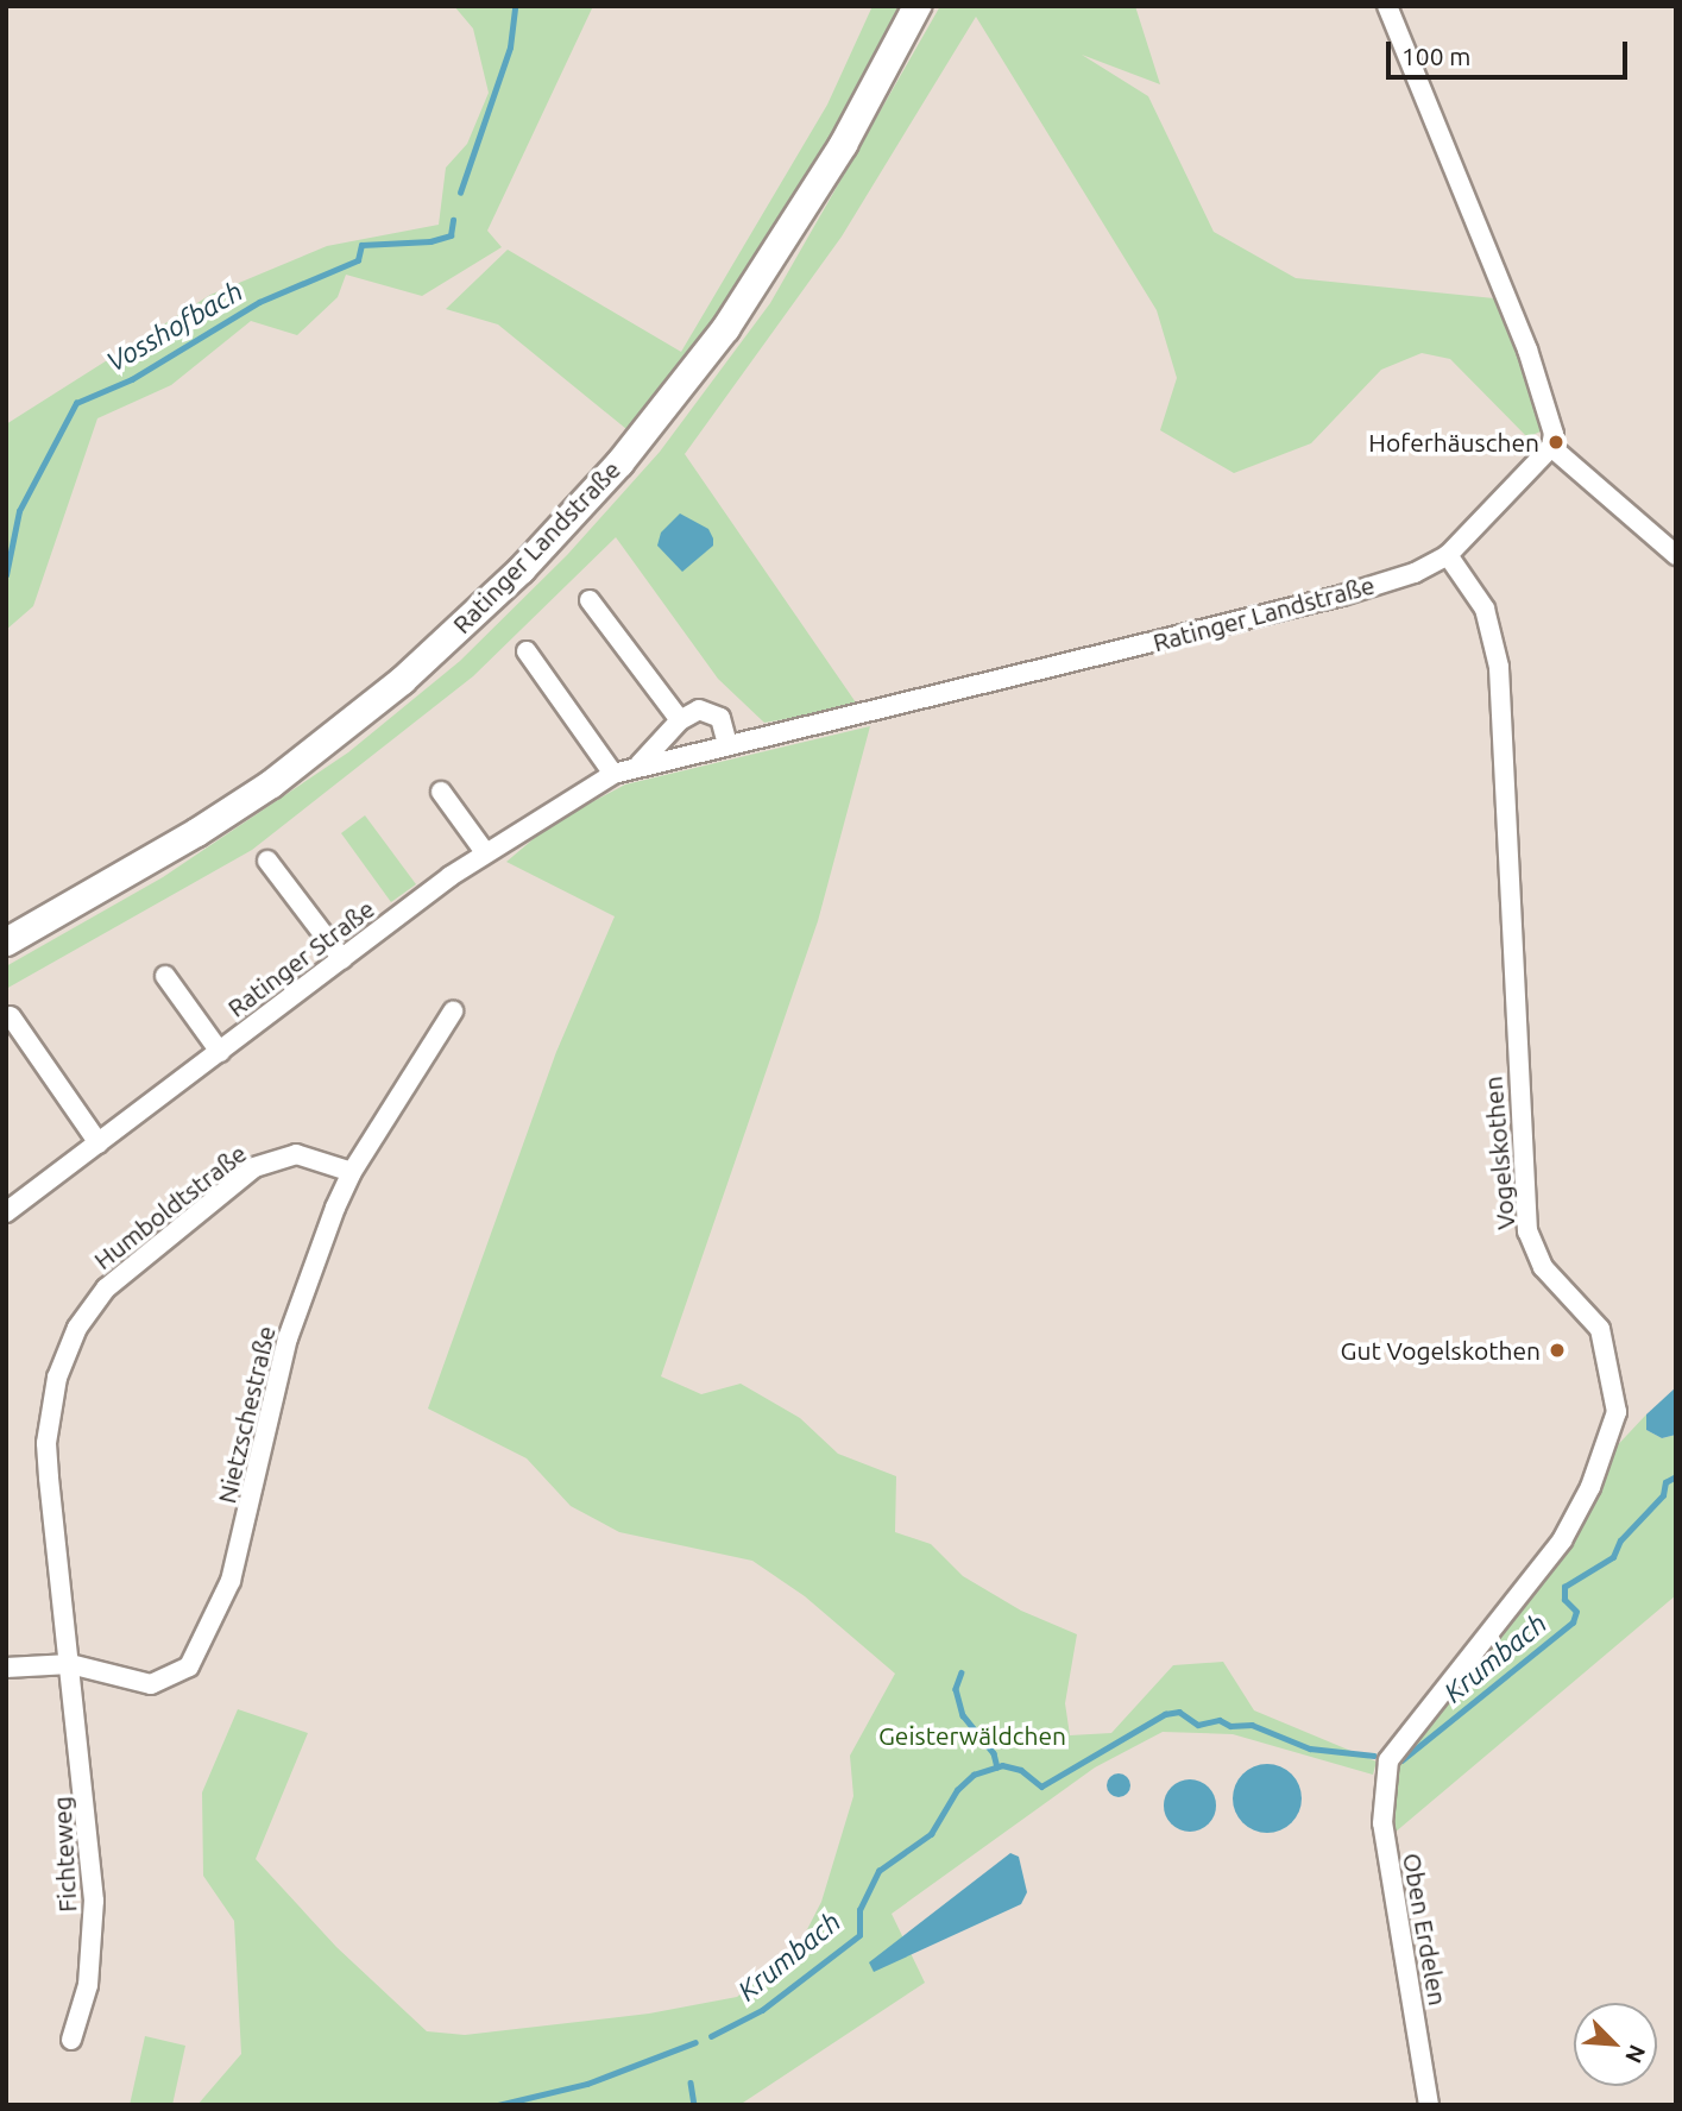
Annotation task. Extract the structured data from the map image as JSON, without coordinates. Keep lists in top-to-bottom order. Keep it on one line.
{"streets":{"main road":["Ratinger Landstraße"],"street":["Ratinger Straße","Vogelskothen","Humboldtstraße","Nietzschestraße","Fichteweg","Oben Erdelen"]},"crossings":[["Ratinger Landstraße","Ratinger Straße"],["Ratinger Landstraße","Vogelskothen"],["Vogelskothen","Oben Erdelen"],["Humboldtstraße","Nietzschestraße"],["Humboldtstraße","Fichteweg"],["Nietzschestraße","Fichteweg"]],"water":["Vosshofbach","Krumbach"],"parks":["Geisterwäldchen"],"places":["Hoferhäuschen","Gut Vogelskothen"],"scale_bar":"100 m","north":"bottom right"}
